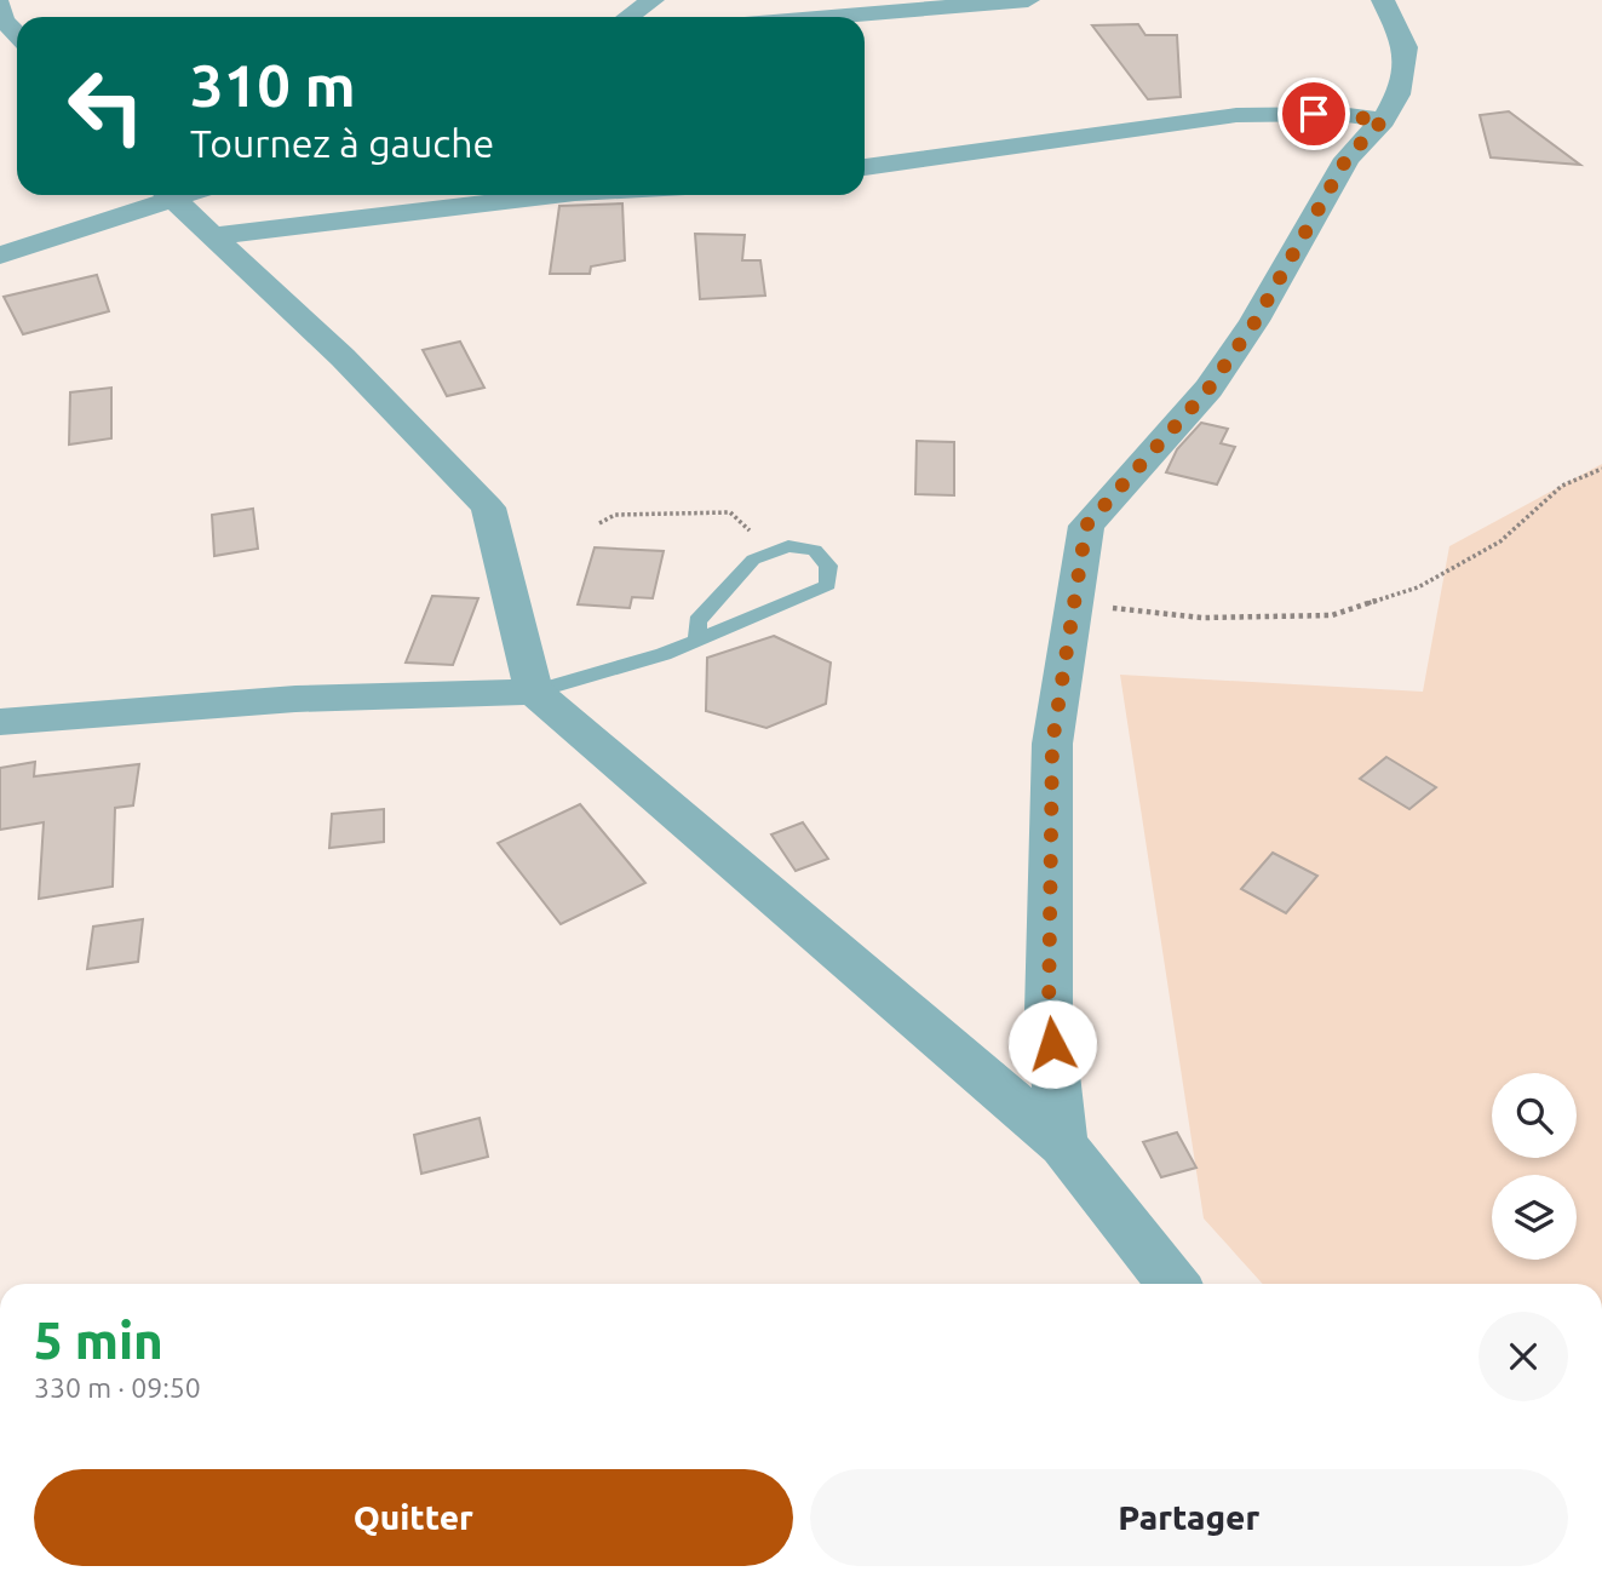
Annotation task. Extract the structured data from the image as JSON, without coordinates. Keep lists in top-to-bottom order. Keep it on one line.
{"page":{"turn":["310 m","Tournez à gauche"],"heading":["5 min","330 m · 09:50"],"buttons":["Quitter","Partager"]}}
